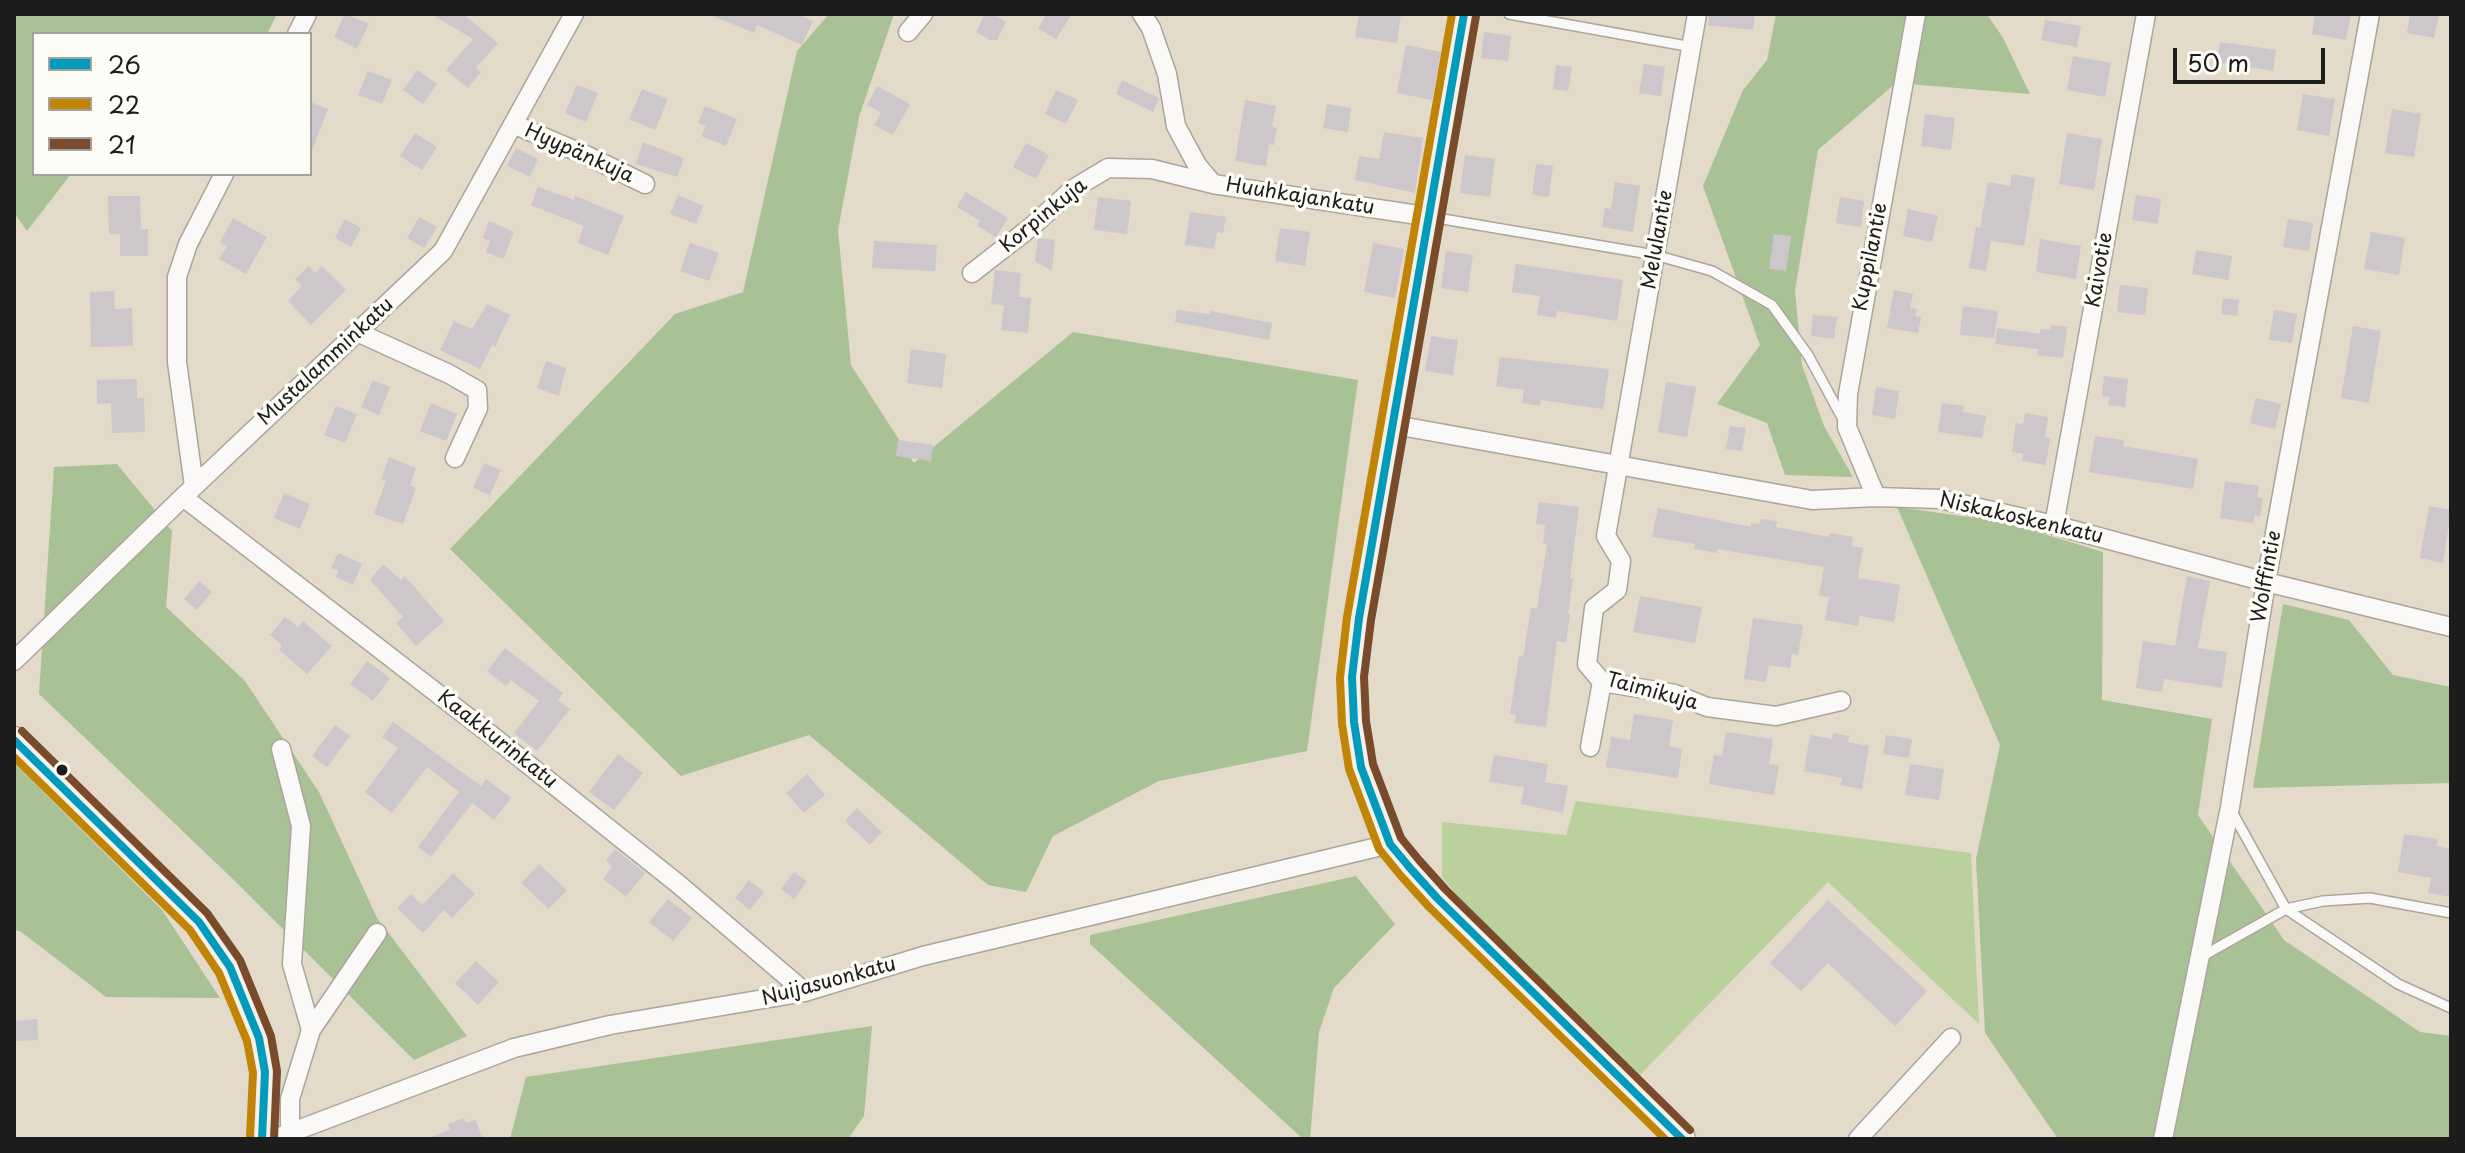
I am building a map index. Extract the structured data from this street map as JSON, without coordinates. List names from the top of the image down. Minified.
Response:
{"streets":{"street":["Hyypänkuja","Huuhkajankatu","Korpinkuja","Melulantie","Kuppilantie","Kaivotie","Mustalamminkatu","Niskakoskenkatu","Wolffintie","Taimikuja","Kaakkurinkatu","Nuijasuonkatu"]},"crossings":[["Hyypänkuja","Mustalamminkatu"],["Huuhkajankatu","Korpinkuja"],["Melulantie","Niskakoskenkatu"],["Melulantie","Taimikuja"],["Kuppilantie","Niskakoskenkatu"],["Kaivotie","Niskakoskenkatu"],["Mustalamminkatu","Kaakkurinkatu"],["Niskakoskenkatu","Wolffintie"],["Niskakoskenkatu","Taimikuja"],["Kaakkurinkatu","Nuijasuonkatu"]],"lines":["transit line 26","transit line 22","transit line 21"],"legend":["26","22","21"],"scale_bar":"50 m"}
